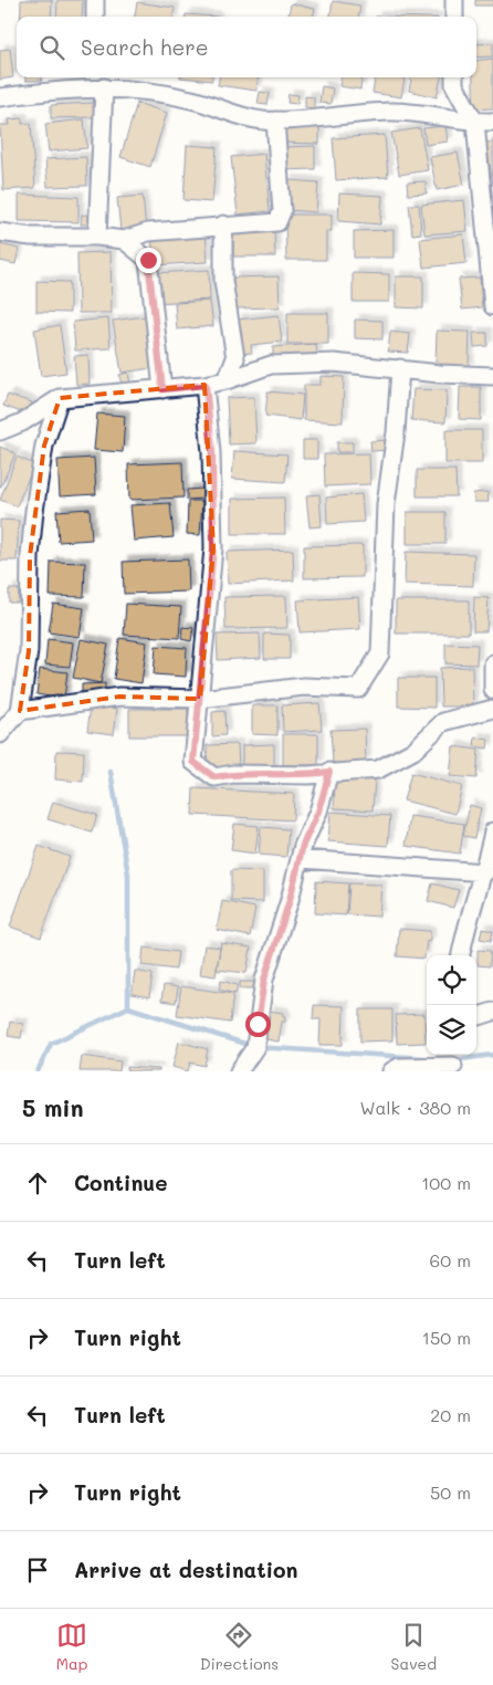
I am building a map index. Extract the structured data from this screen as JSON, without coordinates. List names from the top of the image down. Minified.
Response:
{"page":{"search":"Search here","heading":["5 min","Walk · 380 m"],"list":[["Continue","100 m"],["Turn left","60 m"],["Turn right","150 m"],["Turn left","20 m"],["Turn right","50 m"],"Arrive at destination"],"nav":["Map","Directions","Saved"]}}
